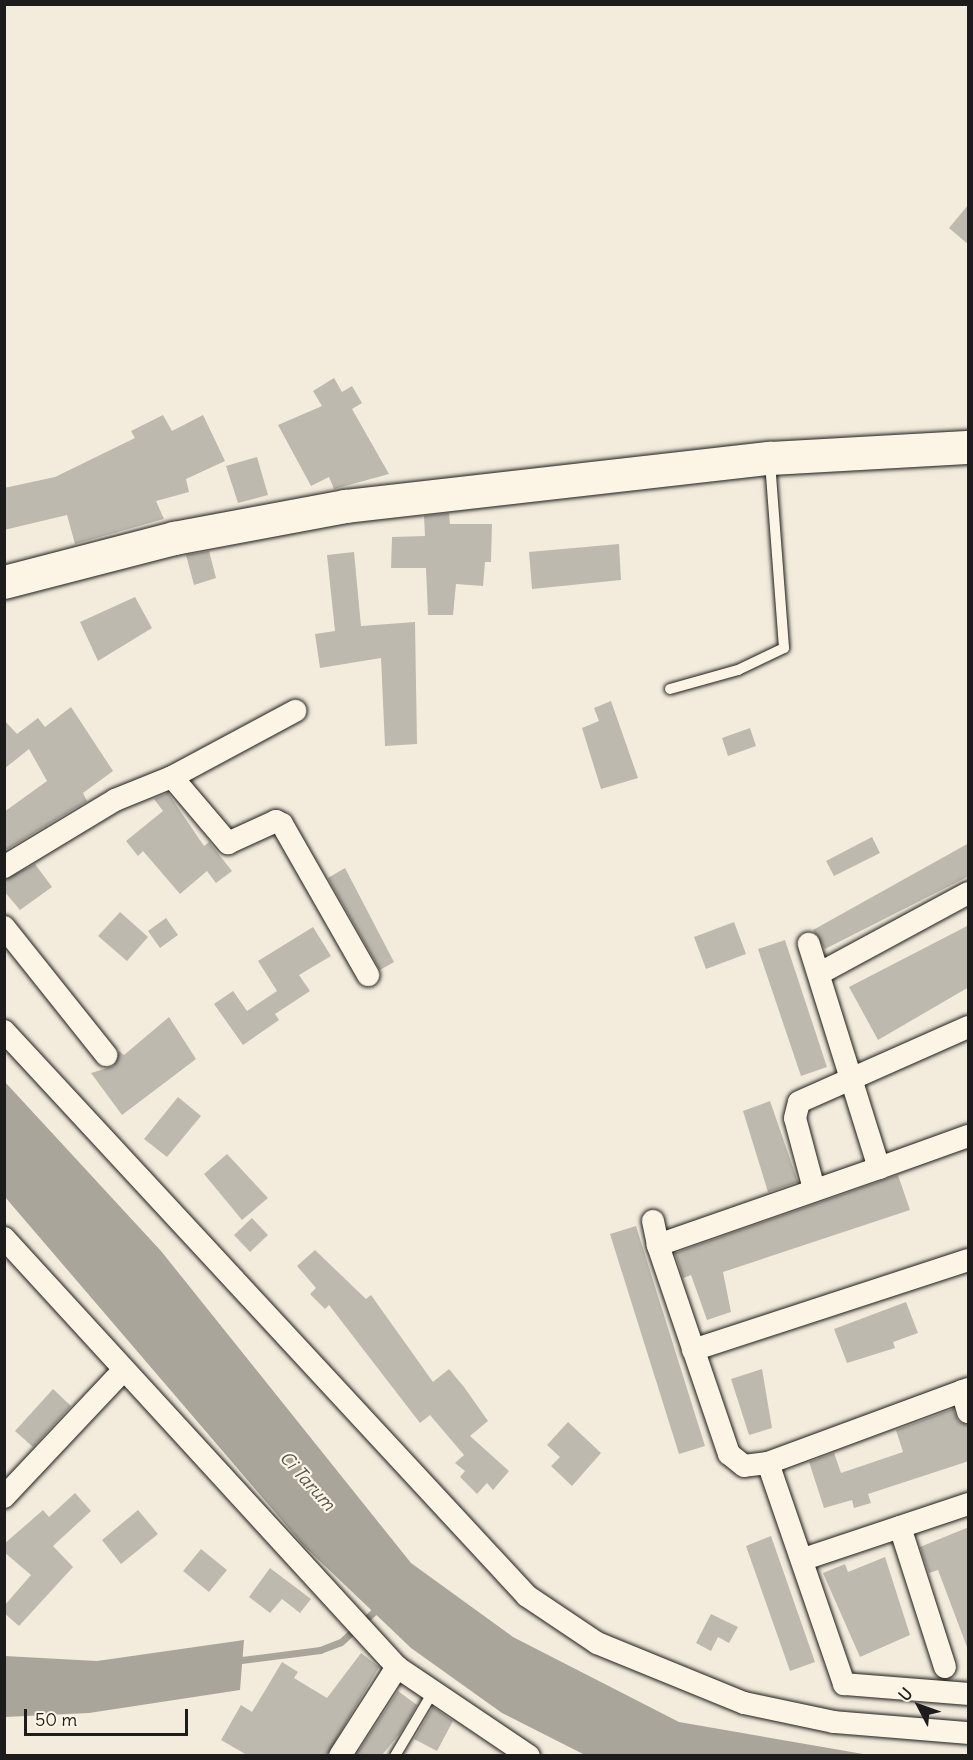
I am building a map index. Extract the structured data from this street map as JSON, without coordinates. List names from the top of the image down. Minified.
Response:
{"water":["Ci Tarum"],"scale_bar":"50 m","north":"top left"}
